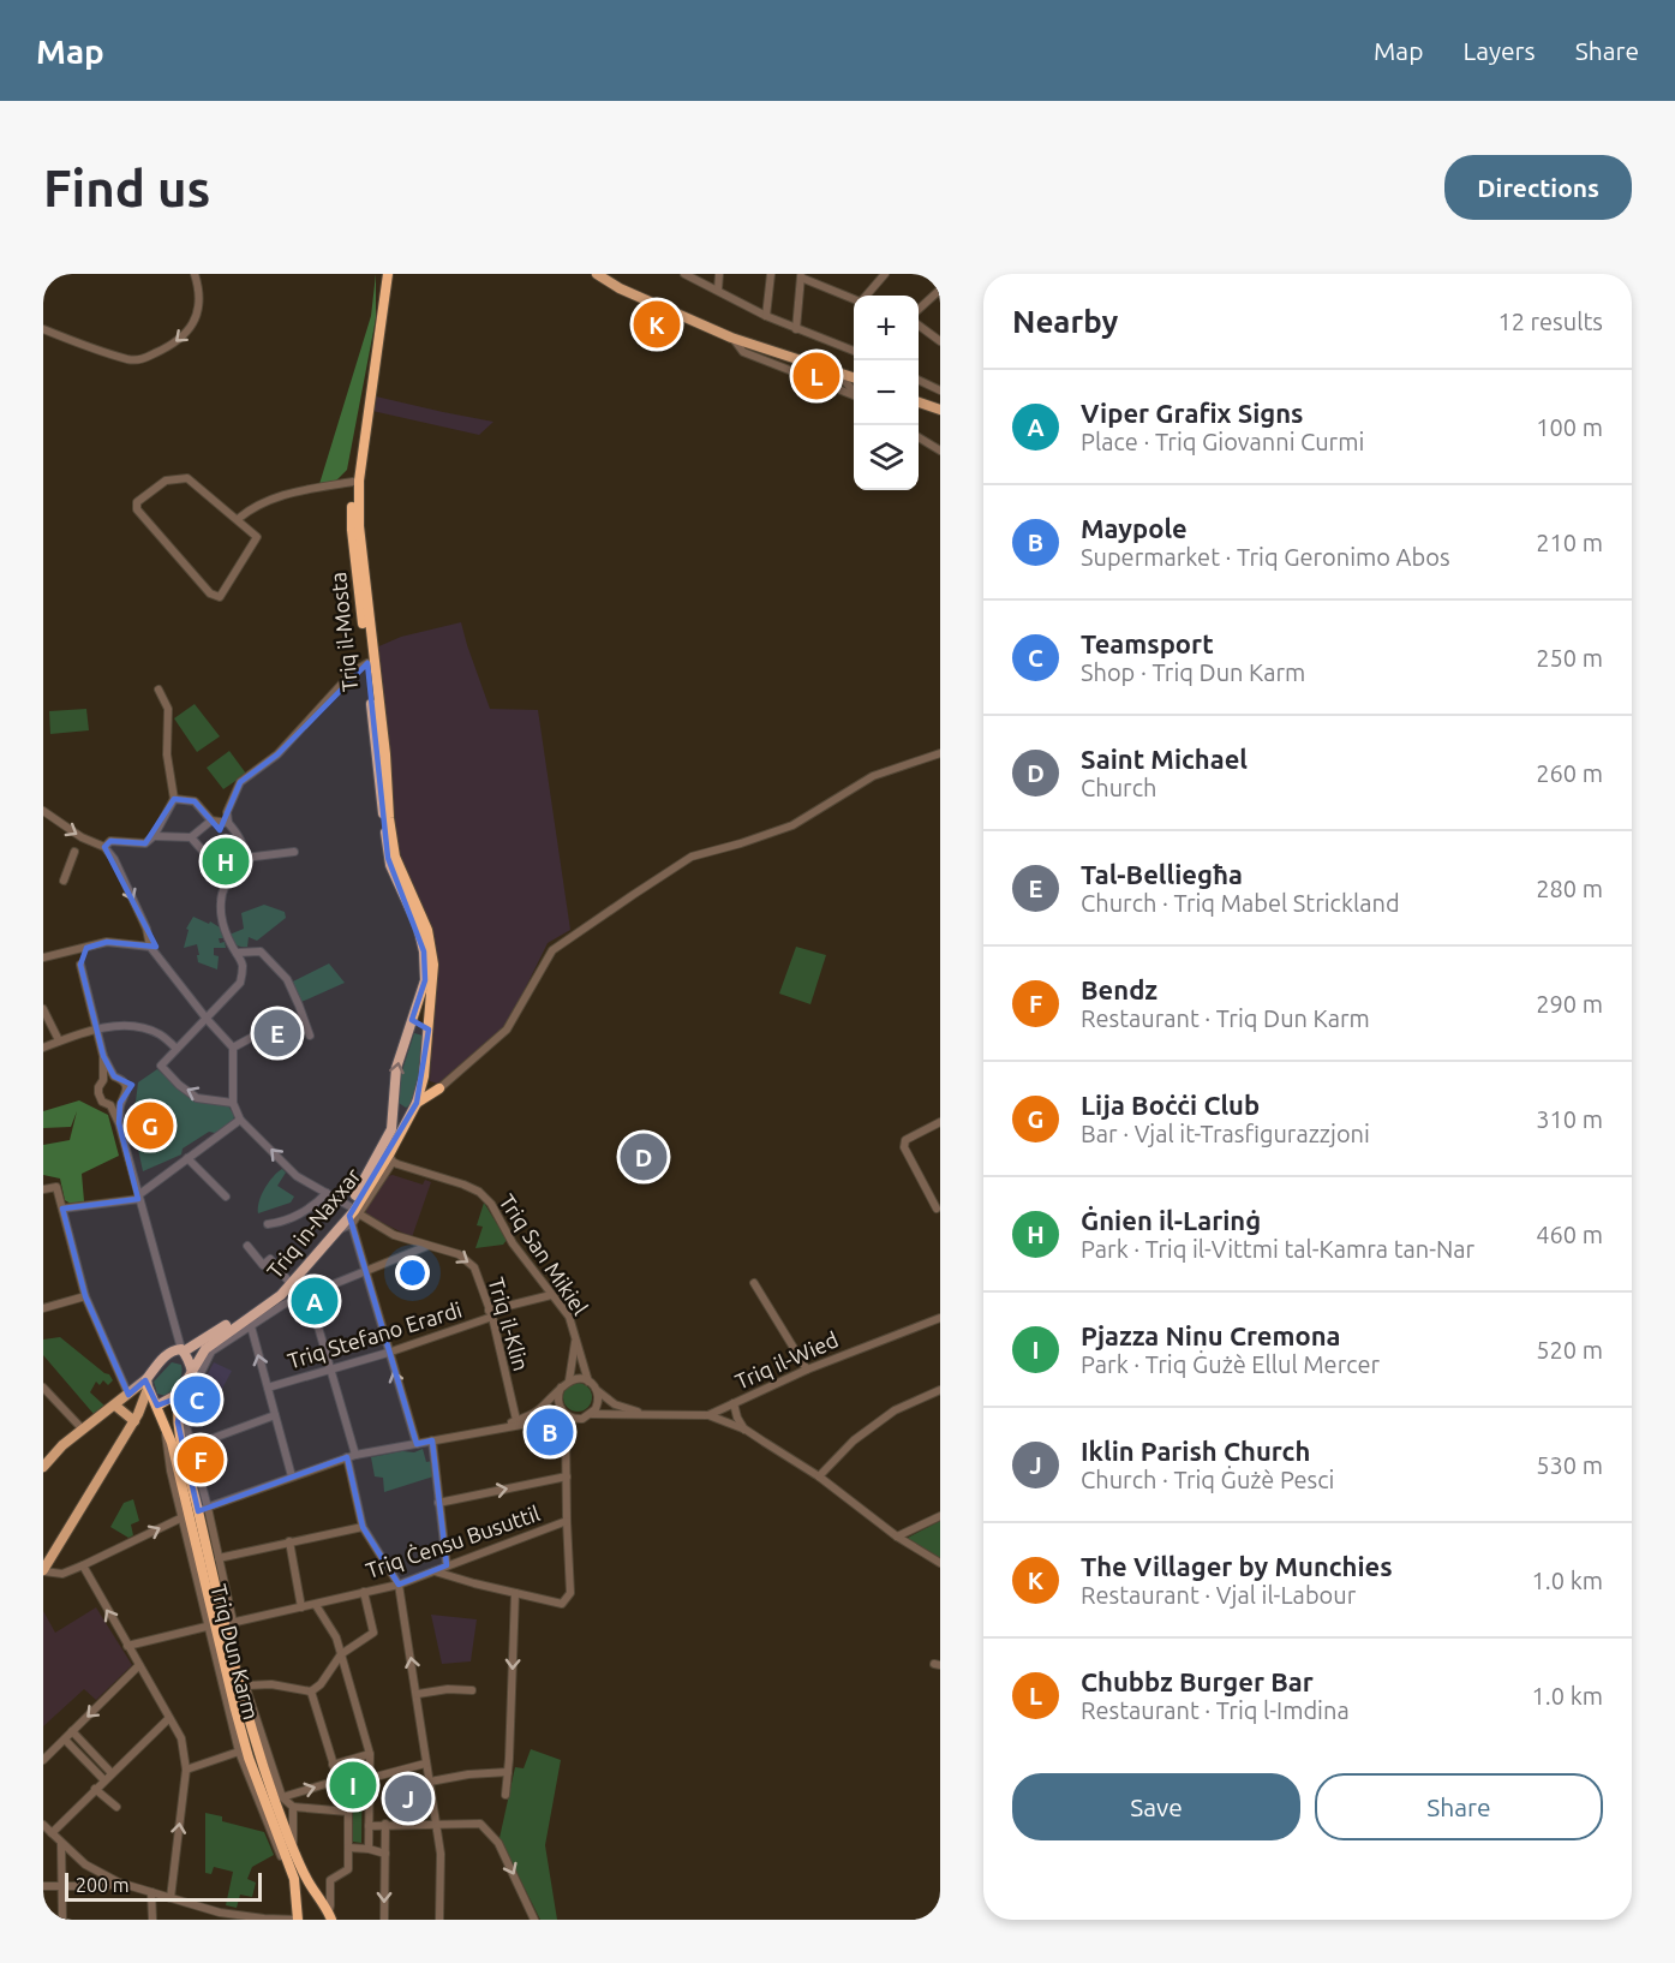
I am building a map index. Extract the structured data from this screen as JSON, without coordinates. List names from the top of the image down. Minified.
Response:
{"streets":{"highway":["Triq il-Mosta","Triq in-Naxxar","Triq Dun Karm"],"street":["Triq San Mikiel","Triq il-Klin","Triq Stefano Erardi","Triq il-Wied","Triq Ċensu Busuttil"]},"crossings":[["Triq il-Mosta","Triq in-Naxxar"],["Triq in-Naxxar","Triq San Mikiel"],["Triq in-Naxxar","Triq il-Klin"],["Triq in-Naxxar","Triq Dun Karm"],["Triq San Mikiel","Triq Stefano Erardi"],["Triq San Mikiel","Triq il-Wied"],["Triq il-Klin","Triq Stefano Erardi"],["Triq il-Klin","Triq Dun Karm"],["Triq Ċensu Busuttil","Triq Dun Karm"]],"scale_bar":"200 m","page":{"header":"Map","nav":["Map","Layers","Share"],"buttons":["Directions",["Save","Share"]],"title":"Find us","heading":["Nearby","12 results"],"map_buttons":["+","−"],"pins":["K","L","H","E","G","D","A","C","B","F","I","J"],"list":[{"mark":"A","name":"Viper Grafix Signs","note":"Place · Triq Giovanni Curmi","value":"100 m"},{"mark":"B","name":"Maypole","note":"Supermarket · Triq Geronimo Abos","value":"210 m"},{"mark":"C","name":"Teamsport","note":"Shop · Triq Dun Karm","value":"250 m"},{"mark":"D","name":"Saint Michael","note":"Church","value":"260 m"},{"mark":"E","name":"Tal-Belliegħa","note":"Church · Triq Mabel Strickland","value":"280 m"},{"mark":"F","name":"Bendz","note":"Restaurant · Triq Dun Karm","value":"290 m"},{"mark":"G","name":"Lija Boċċi Club","note":"Bar · Vjal it-Trasfigurazzjoni","value":"310 m"},{"mark":"H","name":"Ġnien il-Larinġ","note":"Park · Triq il-Vittmi tal-Kamra tan-Nar","value":"460 m"},{"mark":"I","name":"Pjazza Ninu Cremona","note":"Park · Triq Ġużè Ellul Mercer","value":"520 m"},{"mark":"J","name":"Iklin Parish Church","note":"Church · Triq Ġużè Pesci","value":"530 m"},{"mark":"K","name":"The Villager by Munchies","note":"Restaurant · Vjal il-Labour","value":"1.0 km"},{"mark":"L","name":"Chubbz Burger Bar","note":"Restaurant · Triq l-Imdina","value":"1.0 km"}],"scale":"200 m"}}
